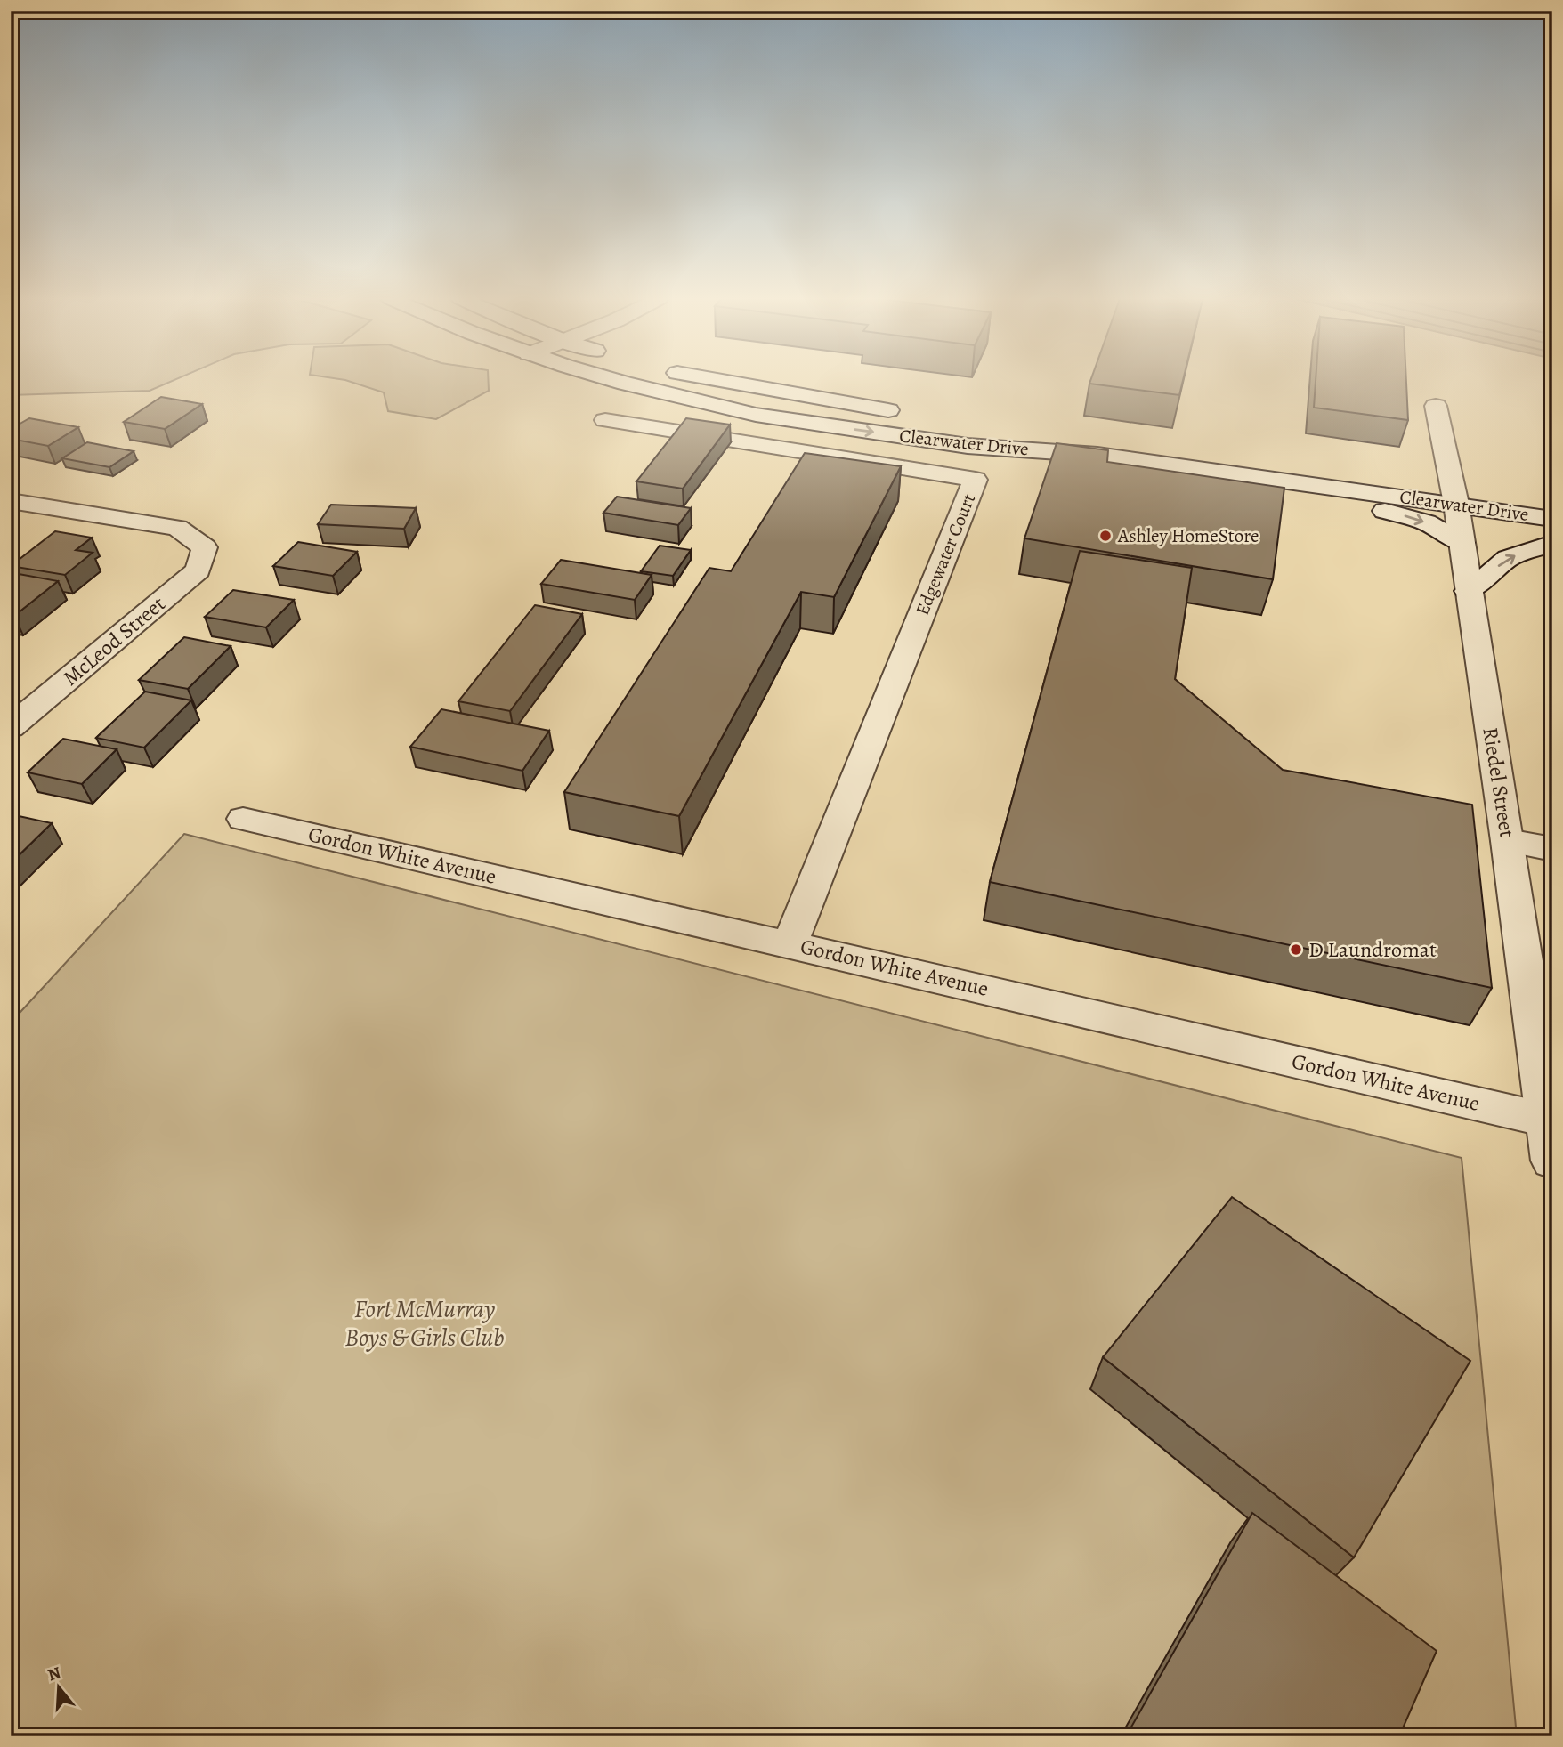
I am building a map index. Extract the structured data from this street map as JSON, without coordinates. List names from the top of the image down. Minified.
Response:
{"streets":{"street":["Clearwater Drive","Edgewater Court","McLeod Street","Riedel Street","Gordon White Avenue"]},"crossings":[["Clearwater Drive","Riedel Street"],["Edgewater Court","Gordon White Avenue"],["Riedel Street","Gordon White Avenue"]],"parks":["Fort McMurray Boys & Girls Club"],"places":["Ashley HomeStore","D Laundromat"],"north":"top"}
